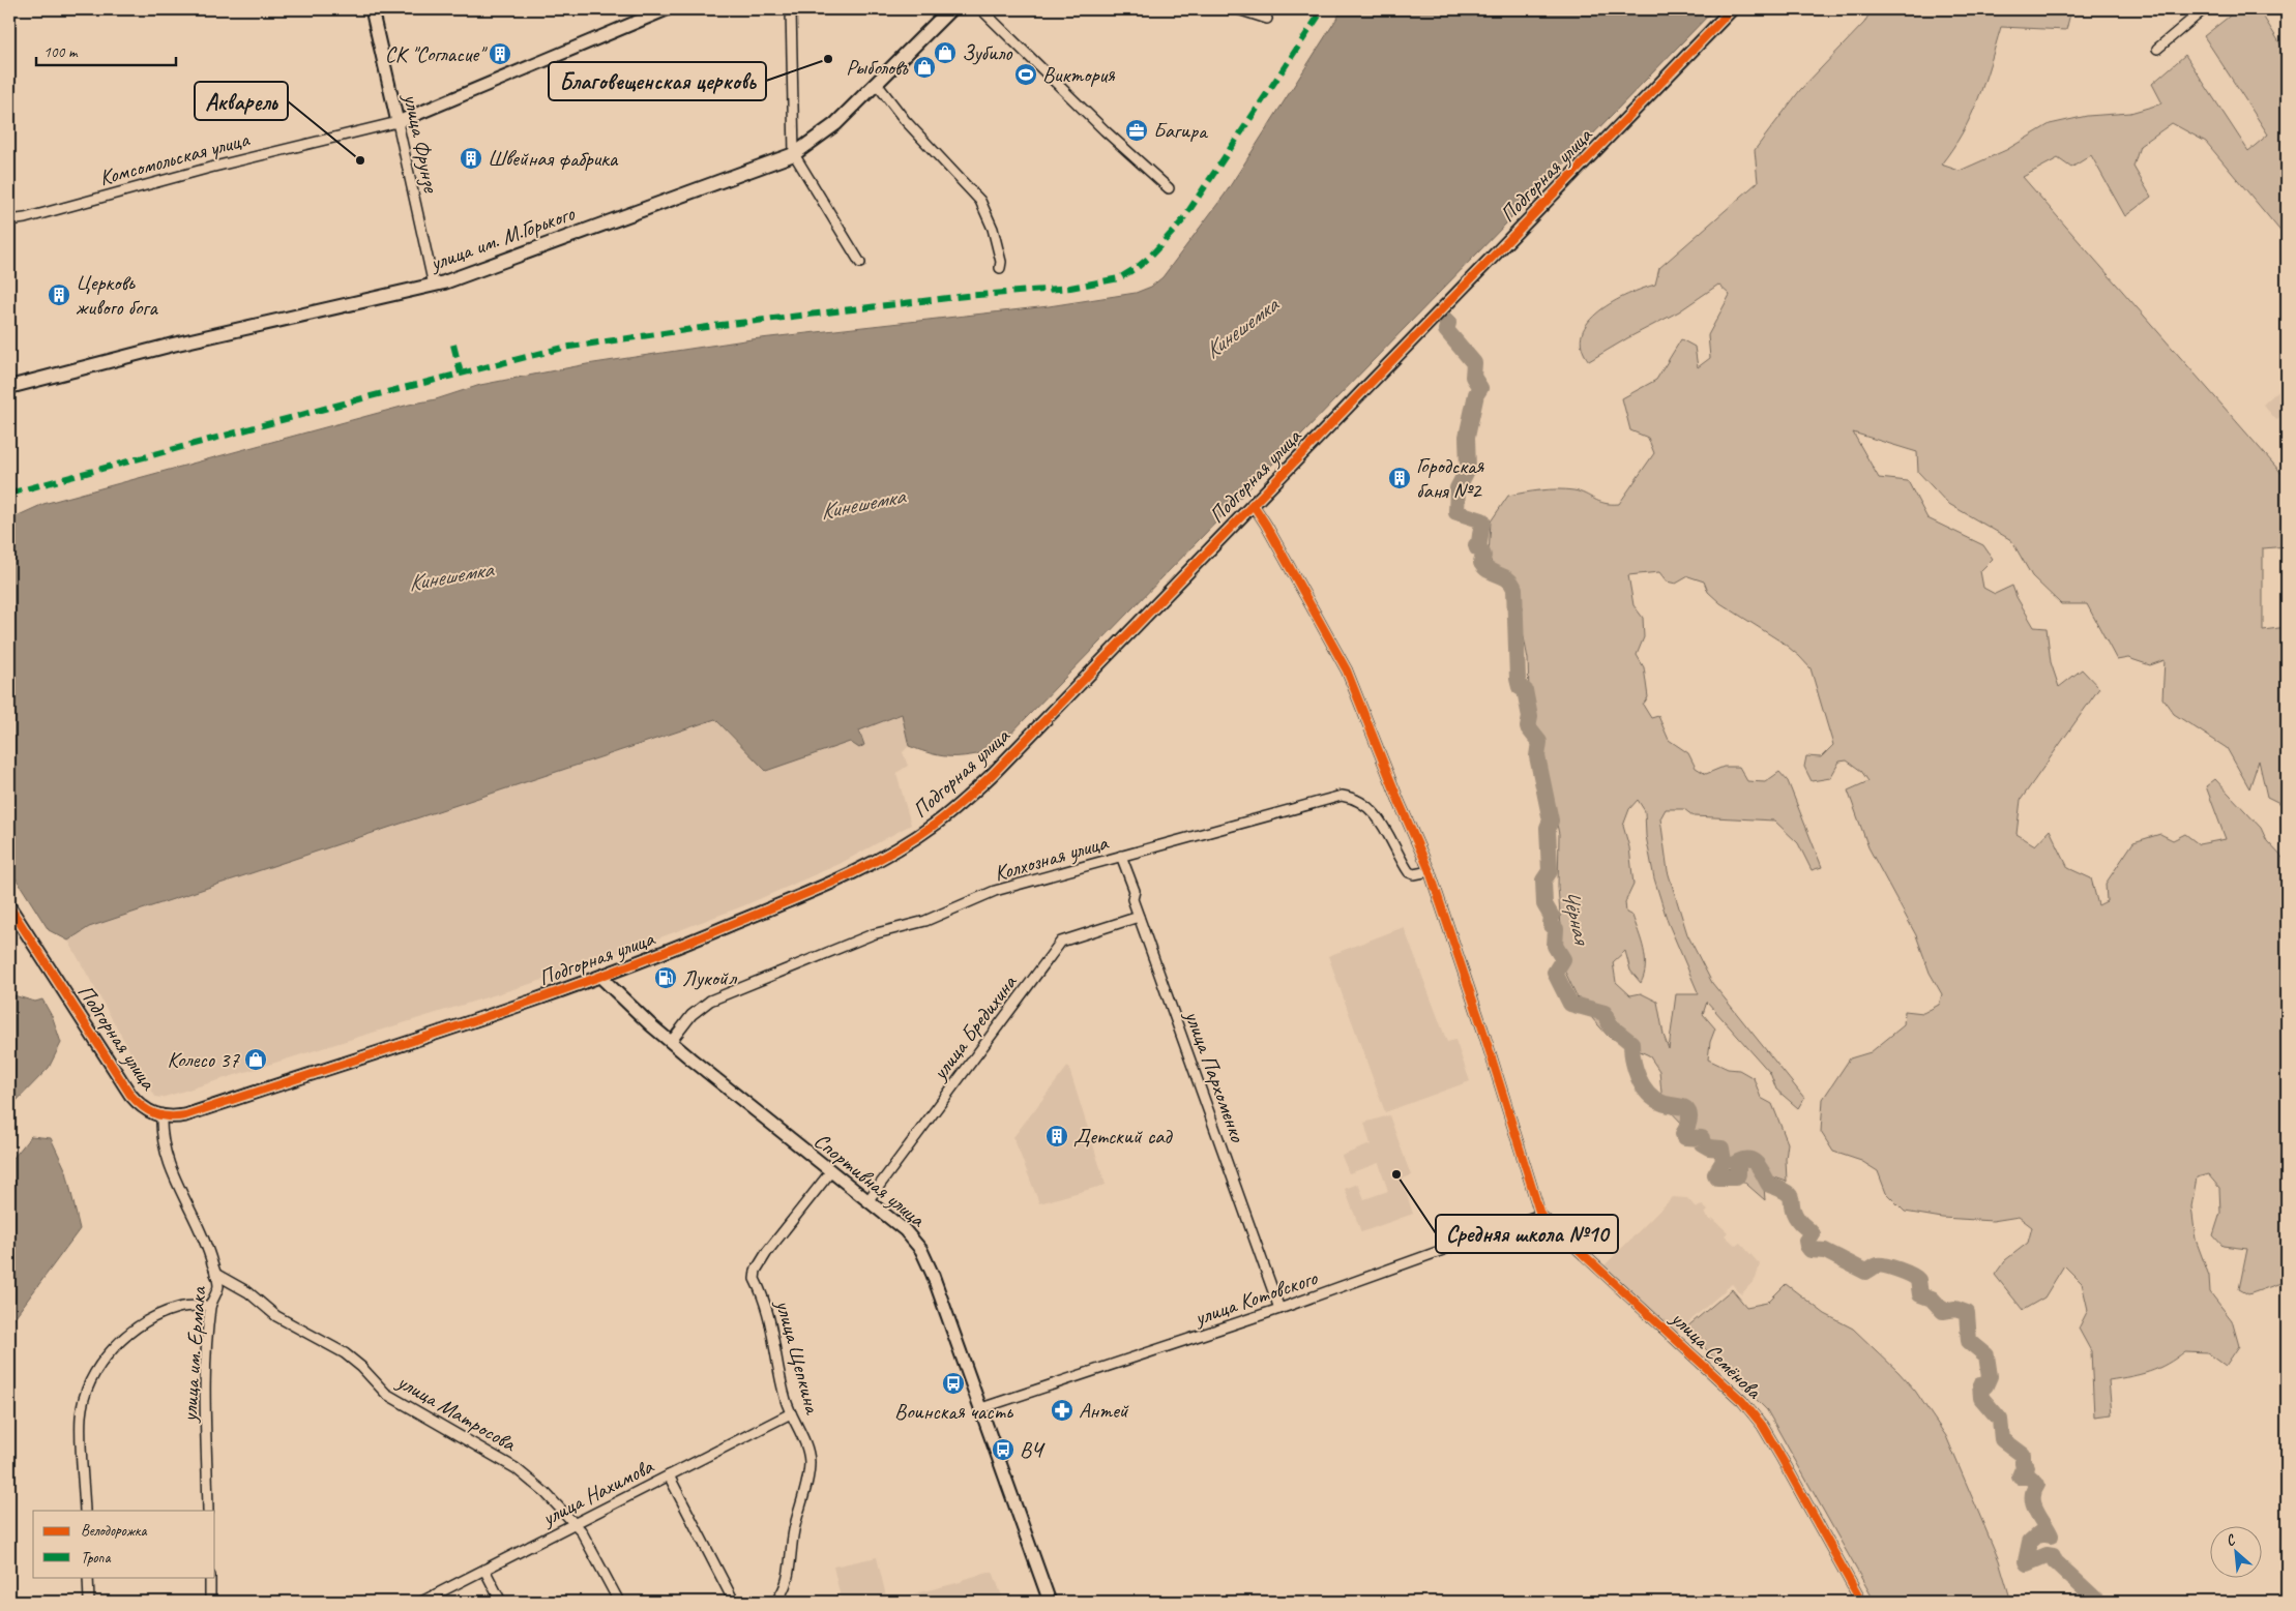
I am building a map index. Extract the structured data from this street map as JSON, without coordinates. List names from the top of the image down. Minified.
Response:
{"streets":{"main road":["улица им. М.Горького"],"street":["улица Фрунзе","Комсомольская улица","Подгорная улица","Колхозная улица","улица Бредихина","улица Пархоменко","Спортивная улица","улица Котовского","улица им. Ермака","улица Семёнова","улица Щепкина","улица Матросова","улица Нахимова"]},"crossings":[["улица Фрунзе","Комсомольская улица"],["улица Фрунзе","улица им. М.Горького"],["Подгорная улица","Спортивная улица"],["Подгорная улица","улица им. Ермака"],["Колхозная улица","улица Пархоменко"],["Колхозная улица","Спортивная улица"],["улица Бредихина","улица Пархоменко"],["улица Бредихина","Спортивная улица"],["улица Пархоменко","улица Котовского"],["Спортивная улица","улица Котовского"],["Спортивная улица","улица Щепкина"],["улица Котовского","улица Семёнова"],["улица им. Ермака","улица Матросова"],["улица Щепкина","улица Нахимова"],["улица Матросова","улица Нахимова"]],"water":["Кинешемка","Чёрная"],"places":{"shop":["Зубило","Рыболовъ","Колесо 37"],"building":["СК \"Согласие\"","Швейная фабрика","Церковь живого бога","Городская баня №2","Детский сад"],"other":["Благовещенская церковь","Акварель","Средняя школа №10"],"sports":["Виктория"],"office":["Багира"],"fuel station":["Лукойл"],"bus stop":["Воинская часть","ВЧ"],"pharmacy":["Антей"]},"legend":["Велодорожка","Тропа"],"scale_bar":"100 m","north":"top left"}
